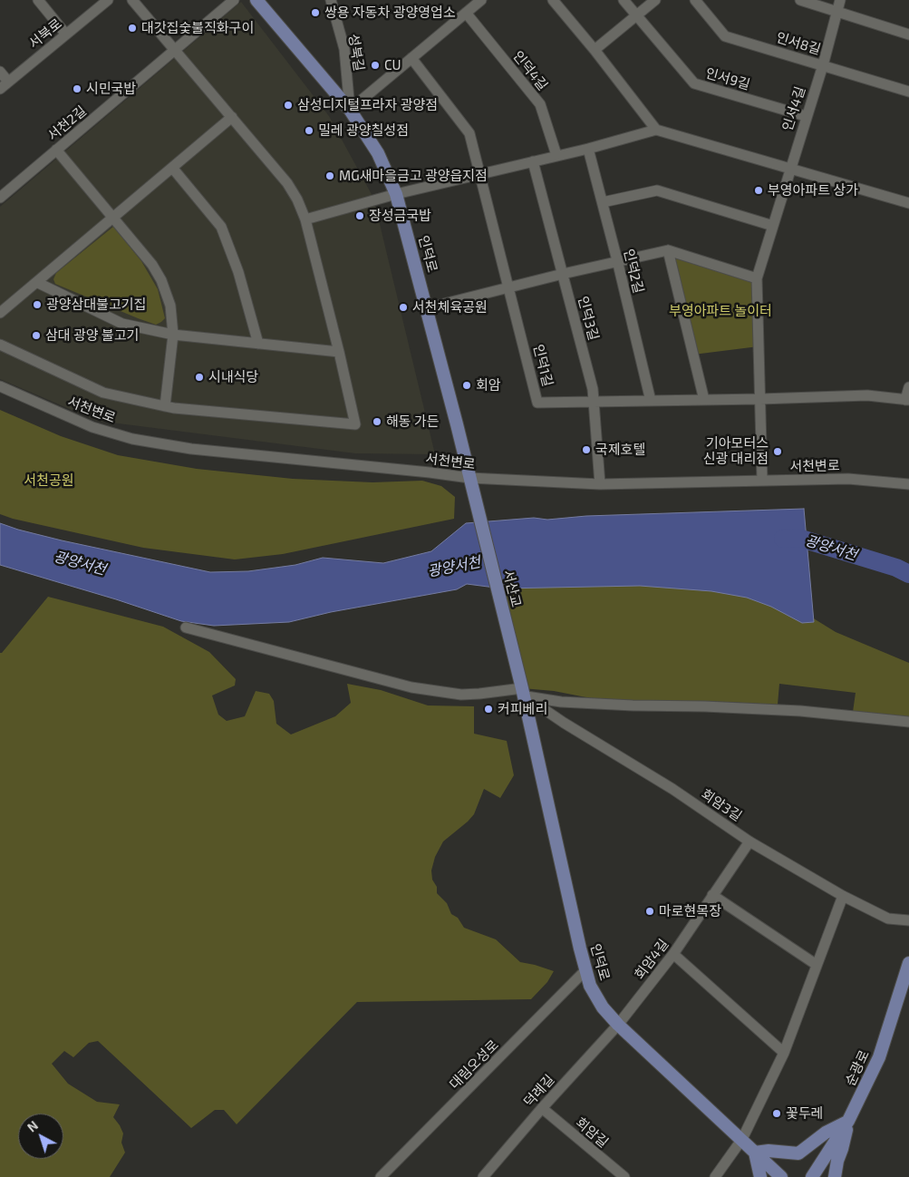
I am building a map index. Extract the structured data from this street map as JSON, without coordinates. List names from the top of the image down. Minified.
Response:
{"streets":{"main road":["인덕로","서산교","순광로"],"street":["서북로","인서8길","성북길","인덕4길","인서9길","인서4길","서천2길","인덕2길","인덕3길","인덕1길","서천변로","회암3길","회암4길","대림오성로","덕례길","회암길"]},"crossings":[["인서8길","인서4길"],["성북길","인덕로"],["인서9길","인서4길"],["인서4길","인덕1길"],["인서4길","서천변로"],["인덕로","서천변로"],["인덕로","서산교"],["인덕로","회암3길"],["인덕로","회암4길"],["인덕로","대림오성로"],["인덕로","덕례길"],["인덕2길","인덕1길"],["인덕3길","인덕1길"],["인덕3길","서천변로"],["서산교","회암3길"],["회암3길","회암4길"],["회암4길","덕례길"],["덕례길","회암길"]],"water":["광양서천"],"parks":["부영아파트 놀이터","서천공원"],"places":["쌍용 자동차 광양영업소","대갓집숯불직화구이","CU","시민국밥","삼성디지털프라자 광양점","밀레 광양칠성점","MG새마을금고 광양읍지점","부영아파트 상가","장성금국밥","광양삼대불고기집","서천체육공원","삼대 광양 불고기","시내식당","회암","해동 가든","국제호텔","기아모터스 신광 대리점","커피베리","마로현목장","꽃두레"],"north":"top left"}
